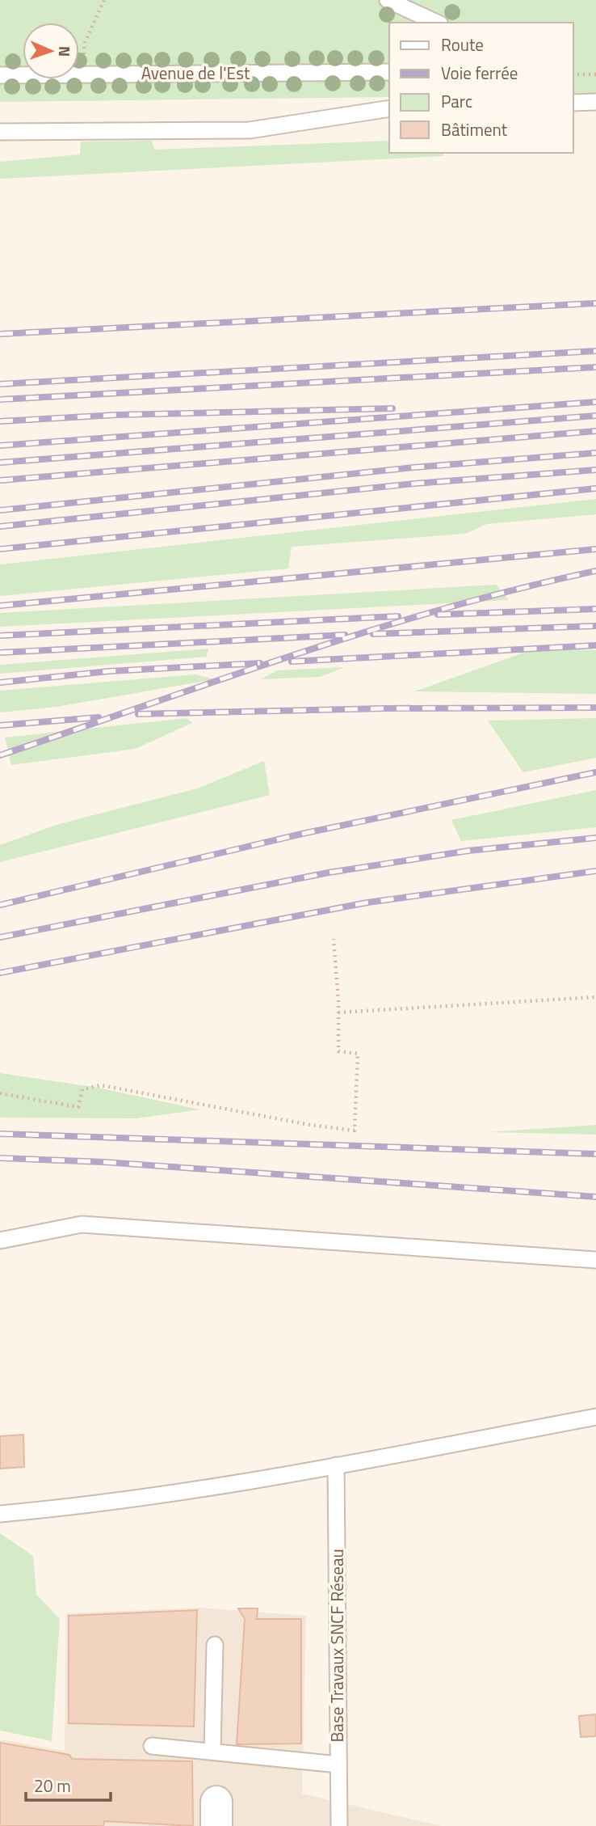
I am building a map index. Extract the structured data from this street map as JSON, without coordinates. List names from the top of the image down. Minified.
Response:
{"streets":{"lane":["Avenue de l'Est","Base Travaux SNCF Réseau"]},"legend":["Route","Voie ferrée","Parc","Bâtiment"],"scale_bar":"20 m","north":"right"}
